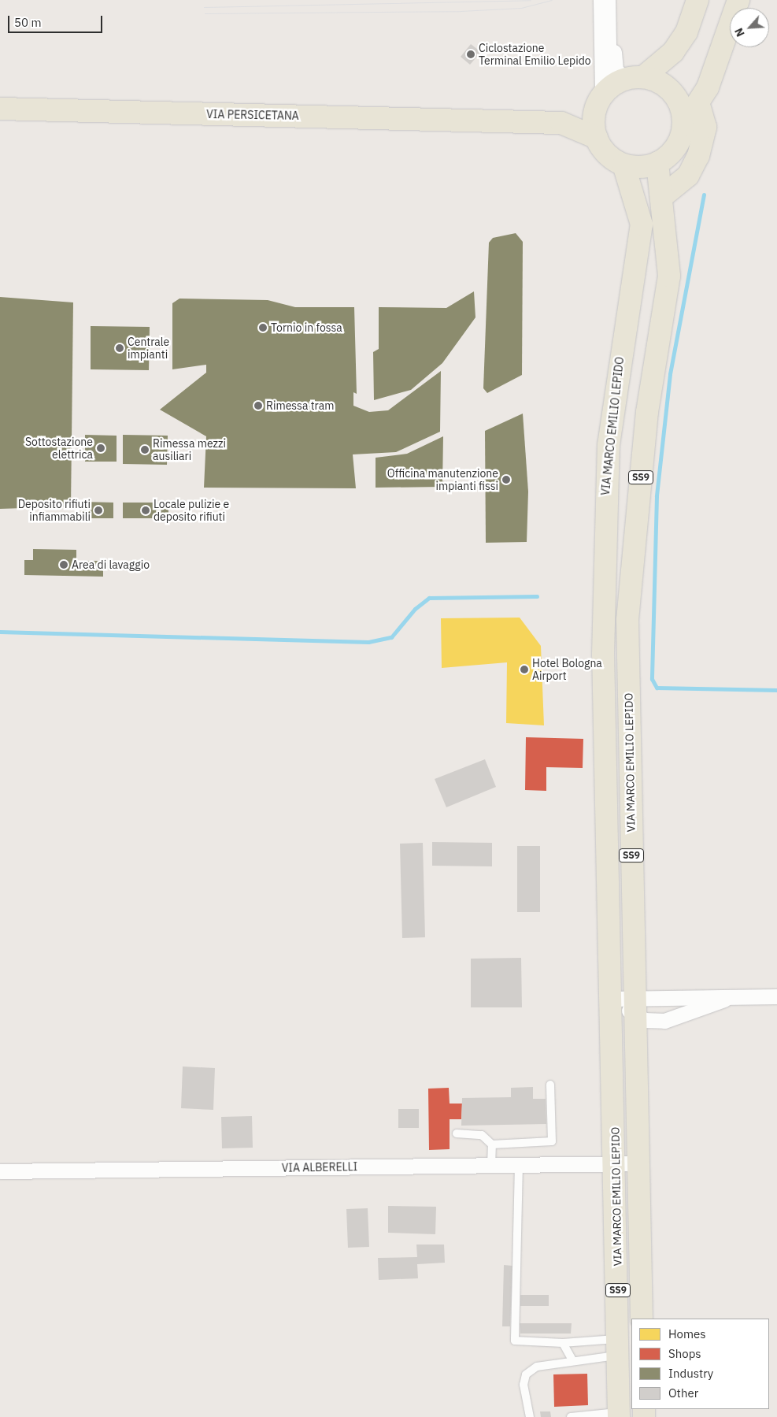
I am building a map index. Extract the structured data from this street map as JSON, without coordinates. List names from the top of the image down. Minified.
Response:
{"streets":{"main road":["VIA PERSICETANA","VIA MARCO EMILIO LEPIDO","SS9"],"street":["VIA ALBERELLI"]},"crossings":[["VIA PERSICETANA","VIA MARCO EMILIO LEPIDO"],["VIA MARCO EMILIO LEPIDO","VIA ALBERELLI"]],"places":["Ciclostazione Terminal Emilio Lepido","Tornio in fossa","Centrale impianti","Rimessa tram","Sottostazione elettrica","Rimessa mezzi ausiliari","Officina manutenzione impianti fissi","Deposito rifiuti infiammabili","Locale pulizie e deposito rifiuti","Area di lavaggio","Hotel Bologna Airport"],"legend":["Homes","Shops","Industry","Other"],"scale_bar":"50 m","north":"bottom left"}
